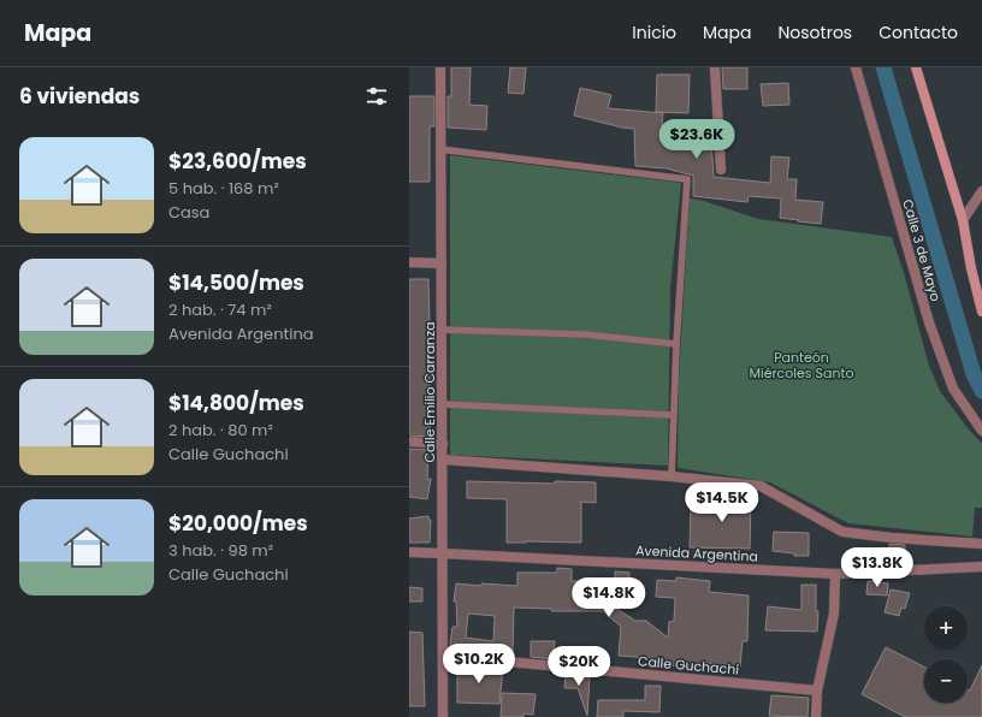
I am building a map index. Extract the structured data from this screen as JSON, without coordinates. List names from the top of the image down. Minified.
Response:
{"streets":{"street":["Calle 3 de Mayo","Calle Emilio Carranza","Avenida Argentina","Calle Guchachi"]},"crossings":[["Calle Emilio Carranza","Avenida Argentina"],["Calle Emilio Carranza","Calle Guchachi"]],"parks":["Panteón Miércoles Santo"],"page":{"header":"Mapa","nav":["Inicio","Mapa","Nosotros","Contacto"],"heading":"6 viviendas","price":["$23.6K","$14.5K","$13.8K","$14.8K","$10.2K","$20K"],"list":[{"name":"$23,600/mes","note":"5 hab. · 168 m² · Casa"},{"name":"$14,500/mes","note":"2 hab. · 74 m² · Avenida Argentina"},{"name":"$14,800/mes","note":"2 hab. · 80 m² · Calle Guchachi"},{"name":"$20,000/mes","note":"3 hab. · 98 m² · Calle Guchachi"}],"map_buttons":["+","−"]}}
